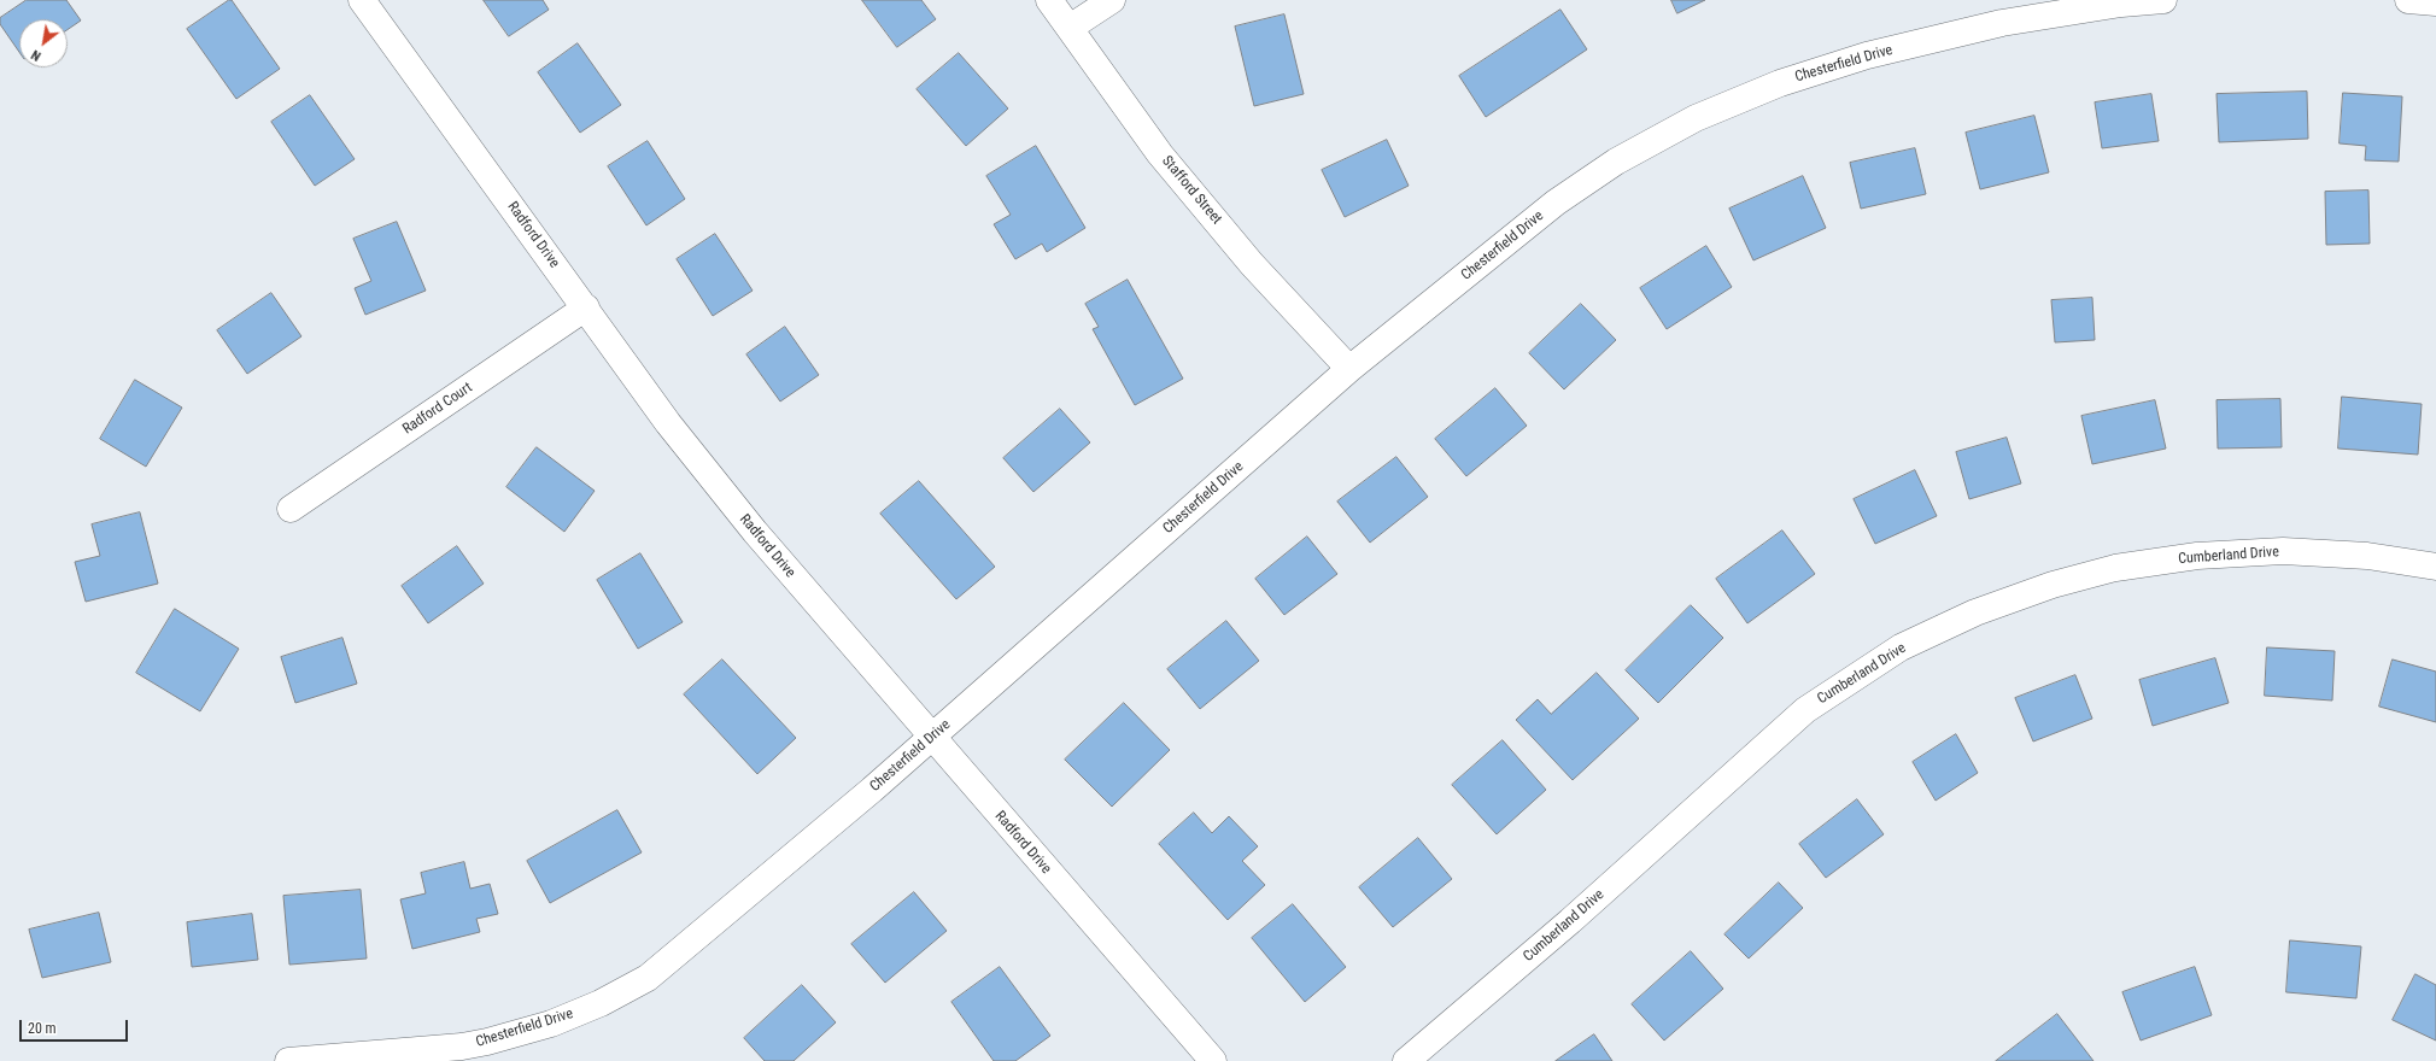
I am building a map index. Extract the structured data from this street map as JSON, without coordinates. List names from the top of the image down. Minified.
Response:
{"streets":{"street":["Chesterfield Drive","Stafford Street","Radford Drive","Radford Court","Cumberland Drive"]},"crossings":[["Chesterfield Drive","Stafford Street"],["Chesterfield Drive","Radford Drive"],["Radford Drive","Radford Court"]],"scale_bar":"20 m","north":"bottom left"}
